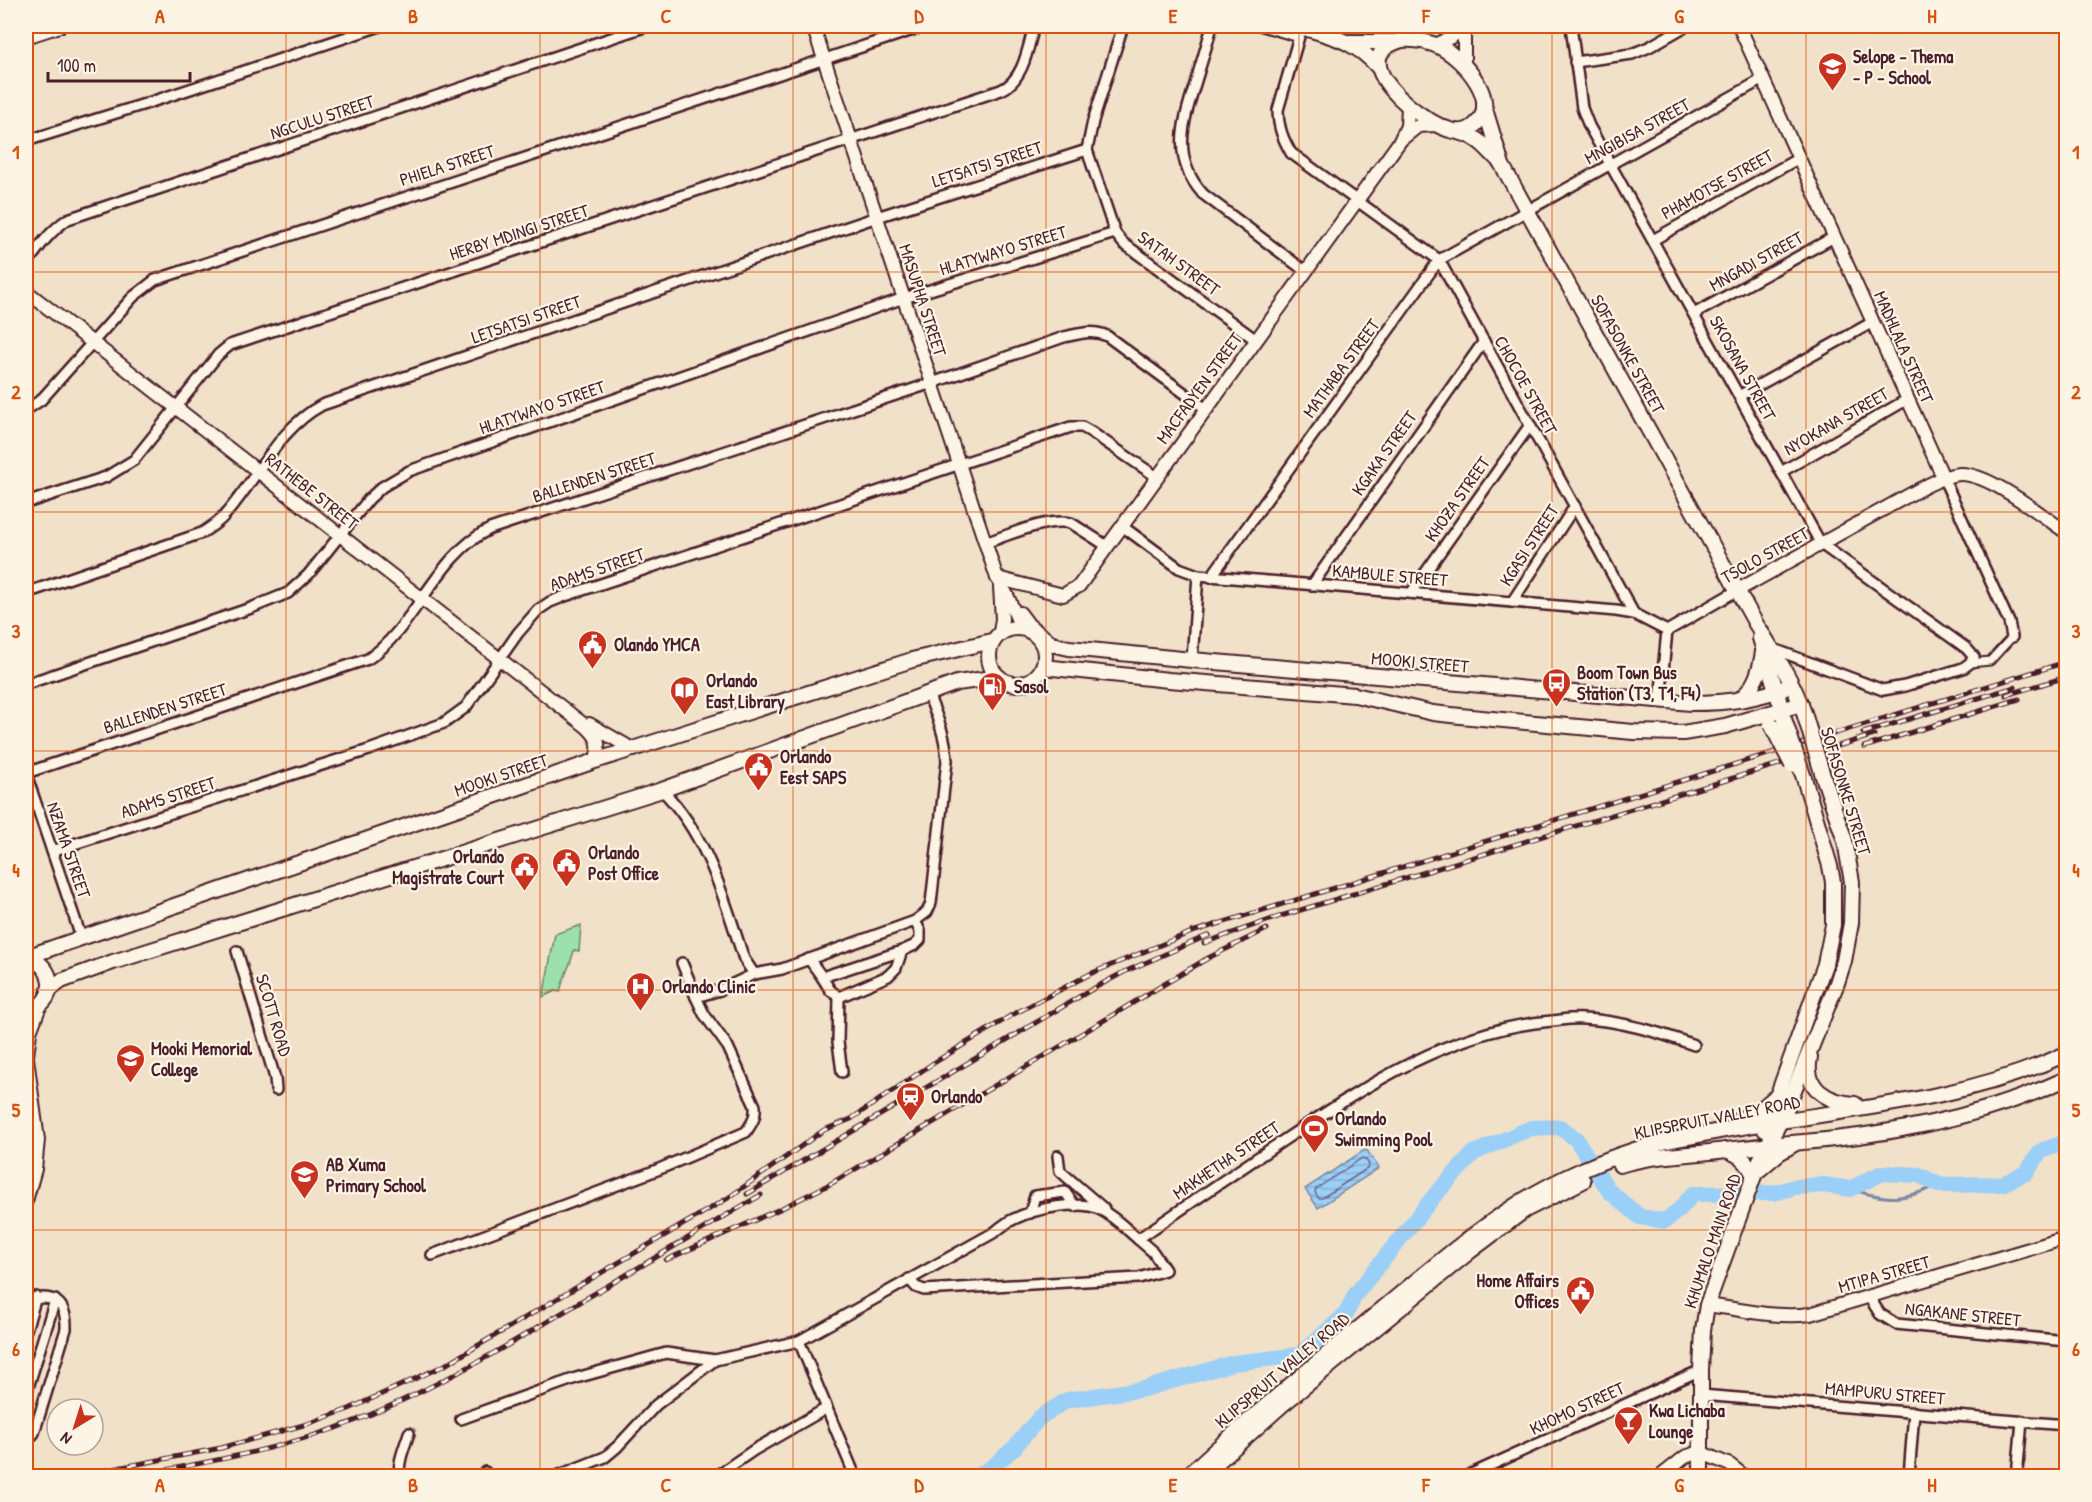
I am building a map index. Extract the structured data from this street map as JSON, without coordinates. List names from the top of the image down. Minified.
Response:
{"streets":{"main road":["SOFASONKE STREET","MOOKI STREET","KLIPSPRUIT VALLEY ROAD","KHUMALO MAIN ROAD"],"street":["NGCULU STREET","MNGIBISA STREET","LETSATSI STREET","PHIELA STREET","PHAMOTSE STREET","HERBY MDINGI STREET","HLATYWAYO STREET","MNGADI STREET","SATAH STREET","MASUPHA STREET","MADHLALA STREET","MATHABA STREET","SKOSANA STREET","CHOCOE STREET","MACFADYEN STREET","NYOKANA STREET","KGAKA STREET","BALLENDEN STREET","RATHEBE STREET","KHOZA STREET","KGASI STREET","TSOLO STREET","ADAMS STREET","KAMBULE STREET","NZAMA STREET","SCOTT ROAD","MAKHETHA STREET","MTIPA STREET","NGAKANE STREET","MAMPURU STREET","KHOMO STREET"]},"crossings":[["MNGIBISA STREET","MADHLALA STREET"],["MNGIBISA STREET","SOFASONKE STREET"],["MNGIBISA STREET","MATHABA STREET"],["MNGIBISA STREET","SKOSANA STREET"],["LETSATSI STREET","SATAH STREET"],["LETSATSI STREET","MASUPHA STREET"],["LETSATSI STREET","RATHEBE STREET"],["PHIELA STREET","MASUPHA STREET"],["PHIELA STREET","RATHEBE STREET"],["PHAMOTSE STREET","MADHLALA STREET"],["PHAMOTSE STREET","SKOSANA STREET"],["HERBY MDINGI STREET","MASUPHA STREET"],["HERBY MDINGI STREET","RATHEBE STREET"],["HLATYWAYO STREET","SATAH STREET"],["HLATYWAYO STREET","MASUPHA STREET"],["HLATYWAYO STREET","RATHEBE STREET"],["MNGADI STREET","MADHLALA STREET"],["MNGADI STREET","SKOSANA STREET"],["SATAH STREET","MACFADYEN STREET"],["MASUPHA STREET","MACFADYEN STREET"],["MASUPHA STREET","BALLENDEN STREET"],["MASUPHA STREET","ADAMS STREET"],["MASUPHA STREET","MOOKI STREET"],["MADHLALA STREET","SKOSANA STREET"],["MADHLALA STREET","NYOKANA STREET"],["MADHLALA STREET","TSOLO STREET"],["SOFASONKE STREET","MATHABA STREET"],["SOFASONKE STREET","CHOCOE STREET"],["SOFASONKE STREET","MACFADYEN STREET"],["SOFASONKE STREET","TSOLO STREET"],["SOFASONKE STREET","MOOKI STREET"],["SOFASONKE STREET","KLIPSPRUIT VALLEY ROAD"],["SOFASONKE STREET","KHUMALO MAIN ROAD"],["MATHABA STREET","CHOCOE STREET"],["MATHABA STREET","KAMBULE STREET"],["SKOSANA STREET","NYOKANA STREET"],["SKOSANA STREET","TSOLO STREET"],["CHOCOE STREET","MACFADYEN STREET"],["CHOCOE STREET","KGAKA STREET"],["CHOCOE STREET","KHOZA STREET"],["CHOCOE STREET","KGASI STREET"],["CHOCOE STREET","KAMBULE STREET"],["MACFADYEN STREET","BALLENDEN STREET"],["MACFADYEN STREET","ADAMS STREET"],["MACFADYEN STREET","KAMBULE STREET"],["KGAKA STREET","KAMBULE STREET"],["BALLENDEN STREET","RATHEBE STREET"],["BALLENDEN STREET","NZAMA STREET"],["RATHEBE STREET","ADAMS STREET"],["RATHEBE STREET","MOOKI STREET"],["KHOZA STREET","KAMBULE STREET"],["KGASI STREET","KAMBULE STREET"],["TSOLO STREET","KAMBULE STREET"],["ADAMS STREET","NZAMA STREET"],["MOOKI STREET","NZAMA STREET"],["KLIPSPRUIT VALLEY ROAD","KHUMALO MAIN ROAD"],["KHUMALO MAIN ROAD","MTIPA STREET"],["KHUMALO MAIN ROAD","MAMPURU STREET"],["KHUMALO MAIN ROAD","KHOMO STREET"],["MTIPA STREET","NGAKANE STREET"]],"places":{"school or university":["Selope - Thema - P - School","Mooki Memorial College","AB Xuma Primary School"],"public building":["Olando YMCA","Orlando Eest SAPS","Orlando Post Office","Orlando Magistrate Court","Home Affairs Offices"],"bus stop":["Boom Town Bus Station (T3, T1, F4)"],"fuel station":["Sasol"],"library":["Orlando East Library"],"hospital":["Orlando Clinic"],"station":["Orlando"],"sports":["Orlando Swimming Pool"],"bar":["Kwa Lichaba Lounge"]},"scale_bar":"100 m","north":"bottom left","grid":{"columns":["A","B","C","D","E","F","G","H"],"rows":["1","2","3","4","5","6"]}}
